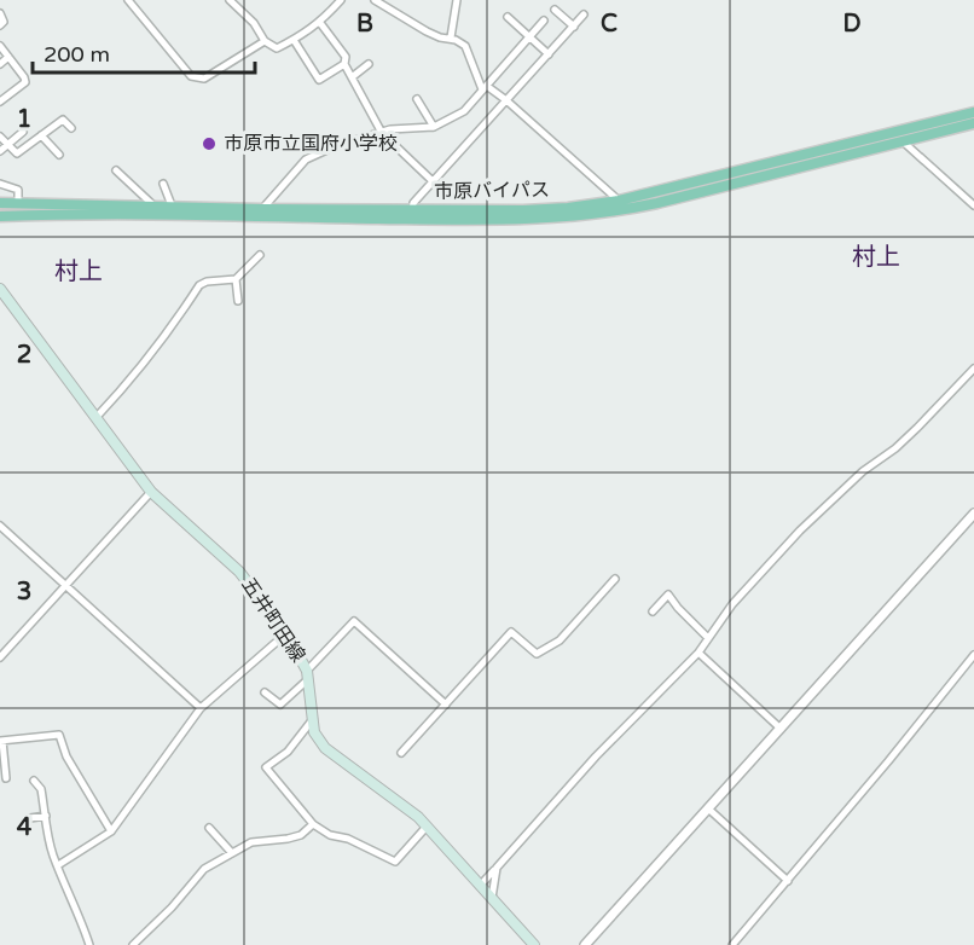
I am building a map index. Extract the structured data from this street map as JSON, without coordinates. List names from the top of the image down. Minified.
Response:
{"streets":{"highway":["市原バイパス"],"main road":["五井町田線"]},"districts":["村上","村上"],"places":["市原市立国府小学校"],"scale_bar":"200 m","grid":{"columns":["B","C","D"],"rows":["1","2","3","4"]}}
